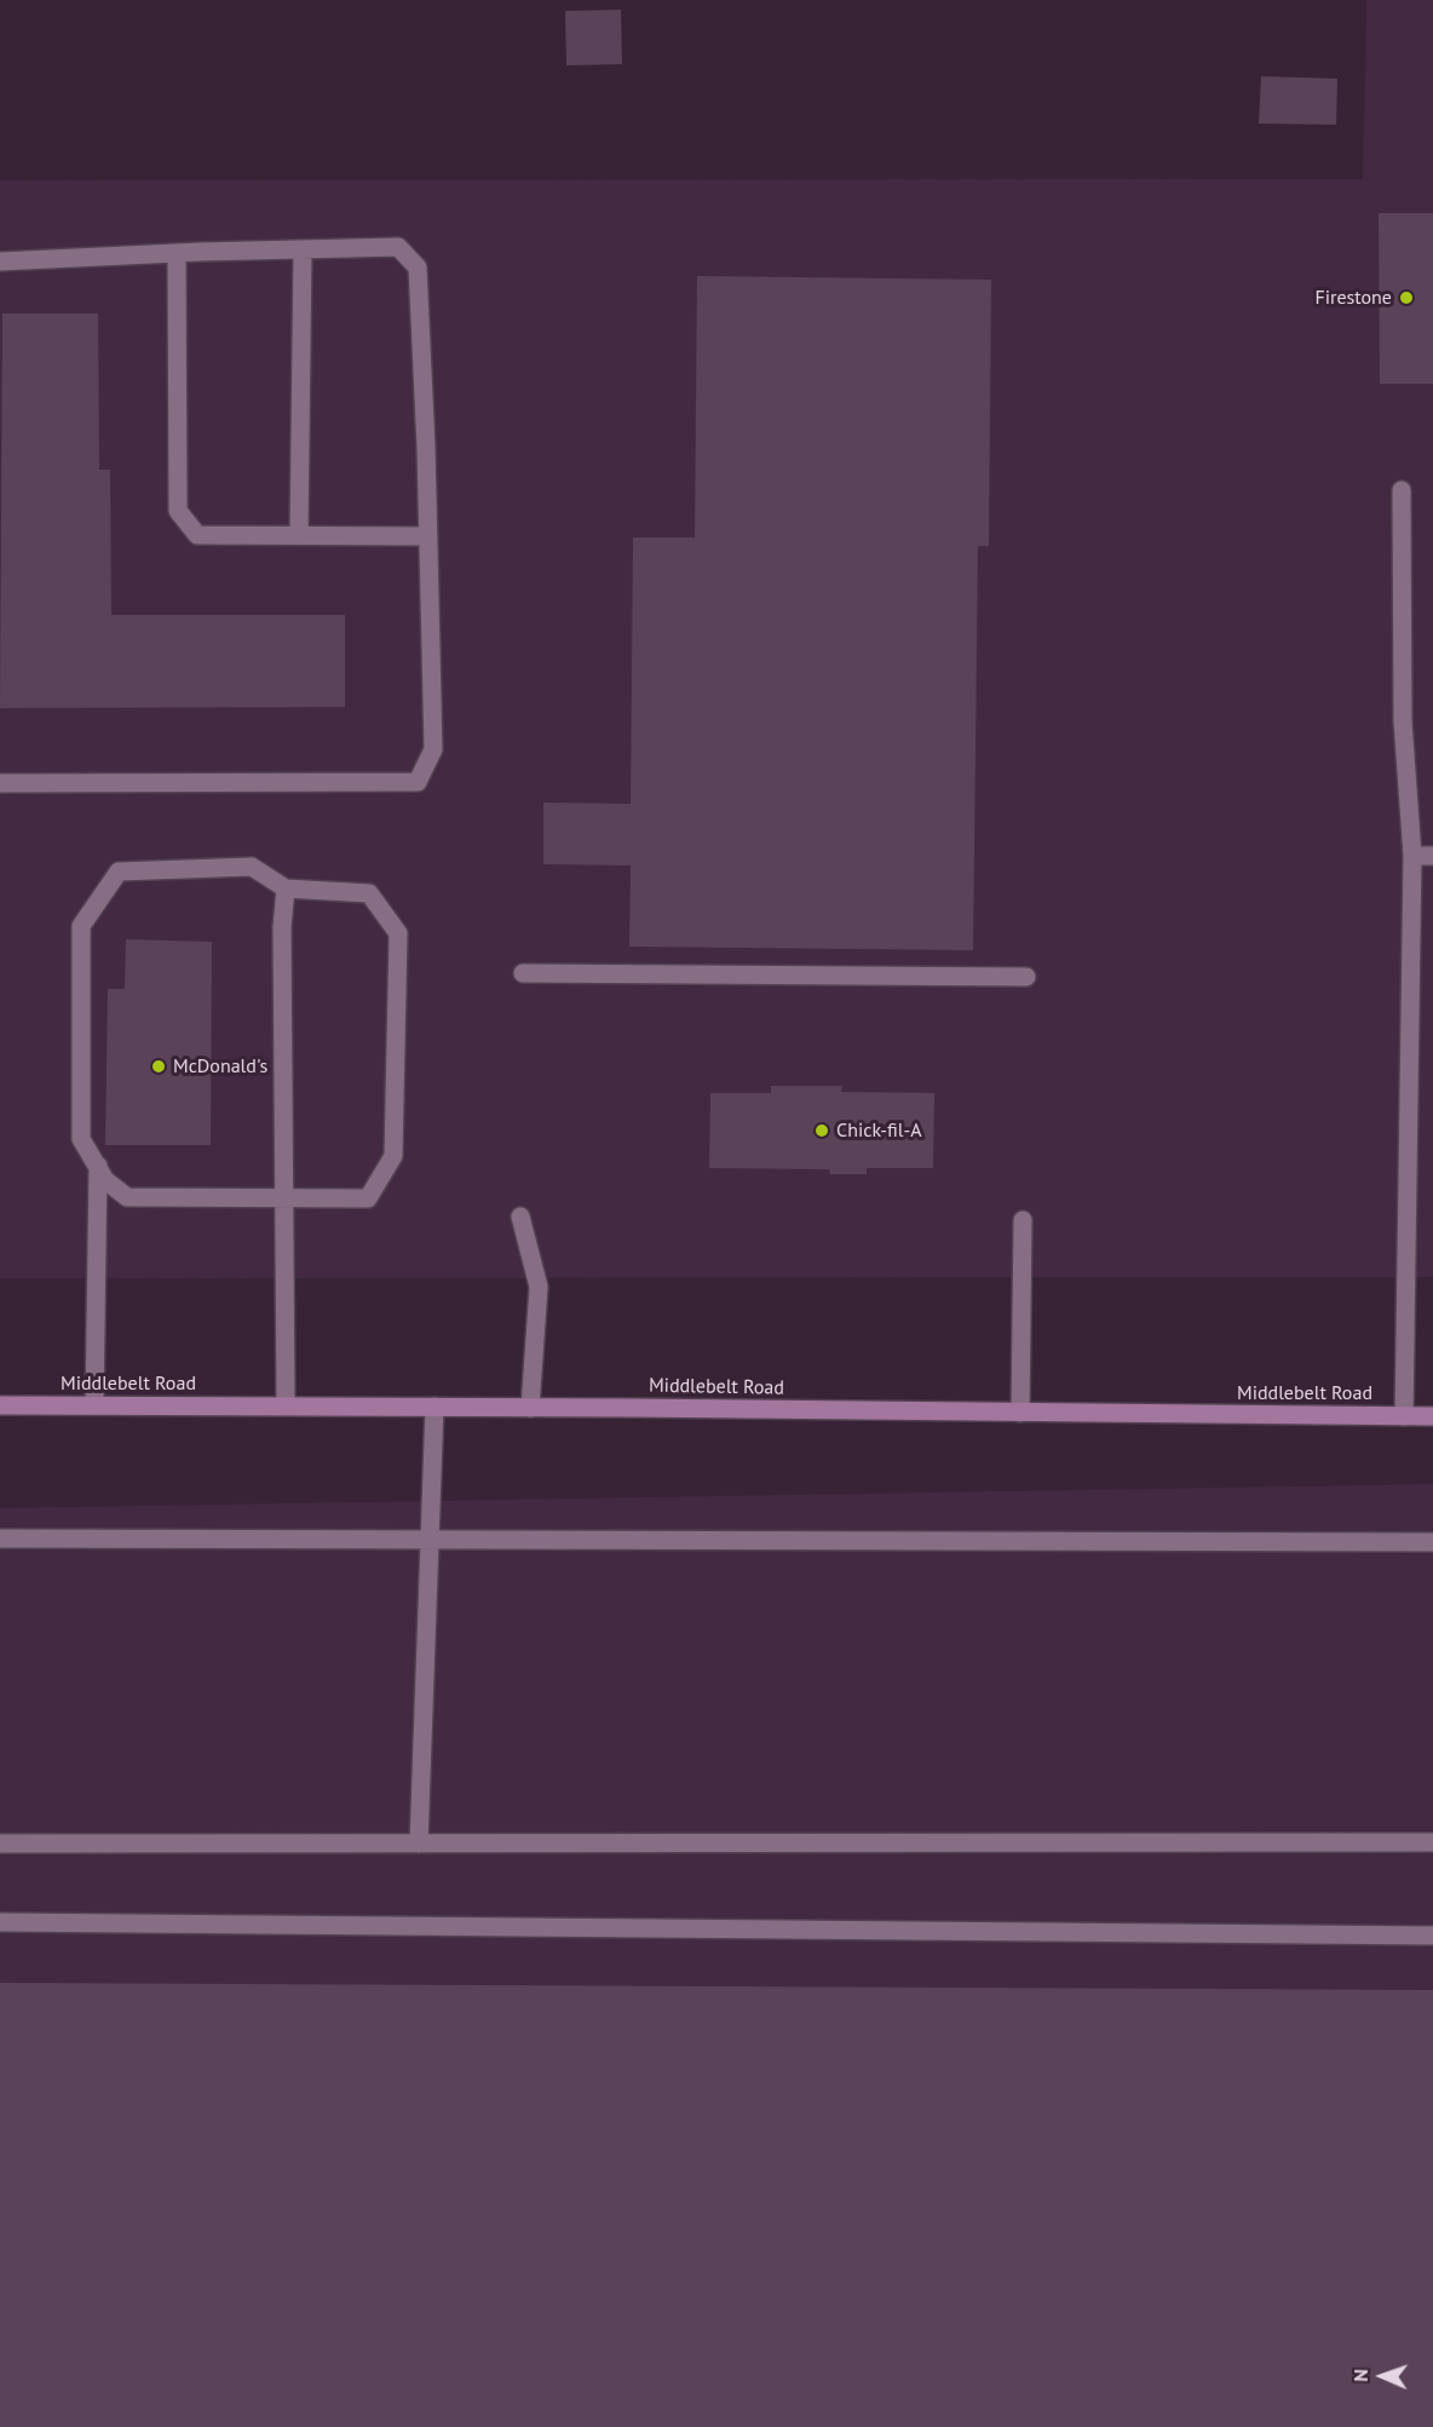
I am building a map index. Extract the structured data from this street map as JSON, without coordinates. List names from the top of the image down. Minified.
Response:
{"streets":{"main road":["Middlebelt Road"]},"places":["Firestone","McDonald's","Chick-fil-A"],"north":"left"}
